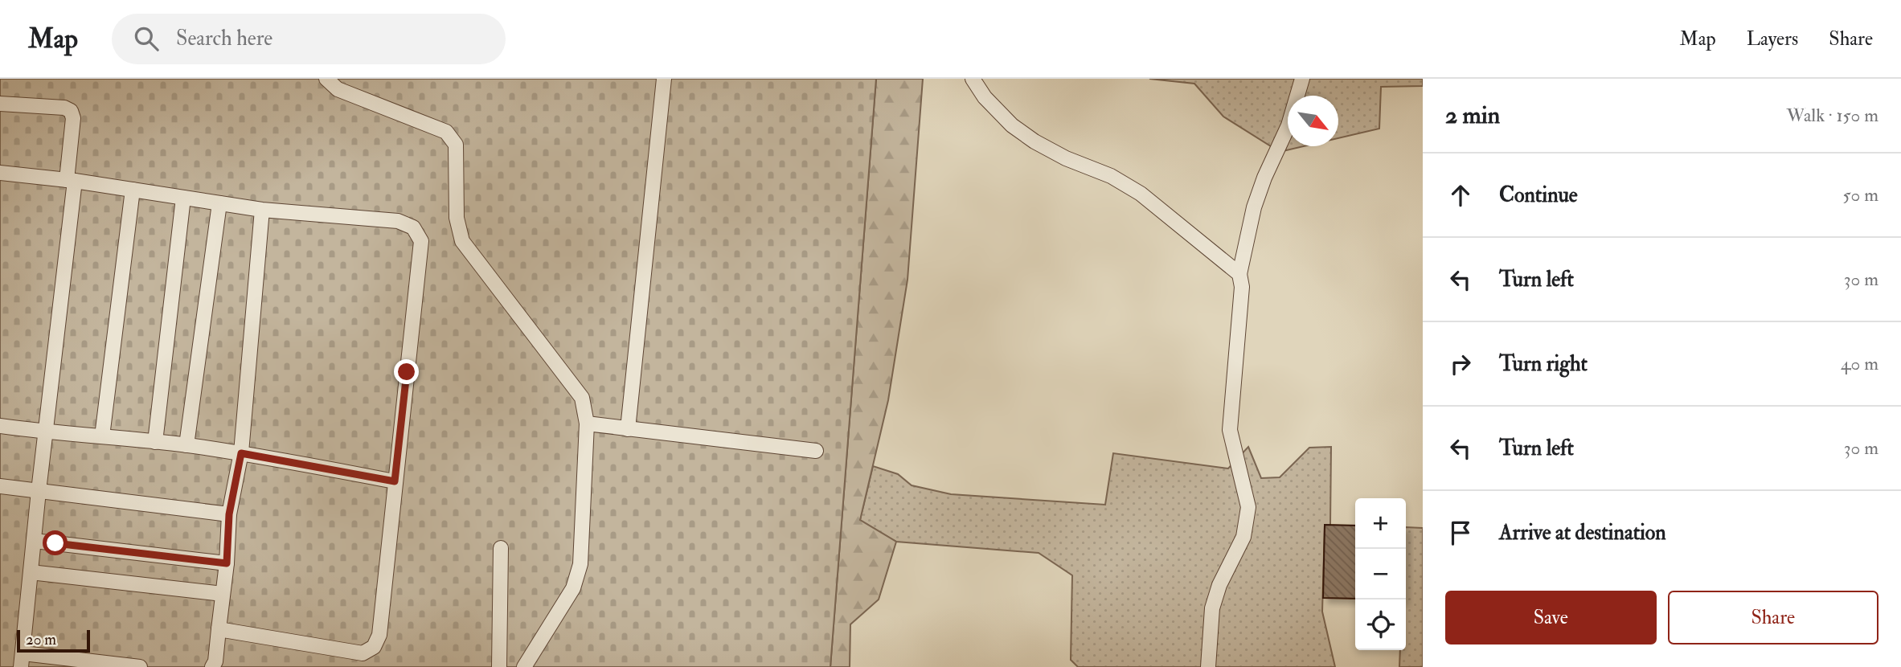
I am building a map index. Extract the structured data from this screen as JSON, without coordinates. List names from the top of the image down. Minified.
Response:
{"scale_bar":"20 m","north":"bottom right","page":{"header":"Map","search":"Search here","nav":["Map","Layers","Share"],"heading":["2 min","Walk · 150 m"],"list":[["Continue","50 m"],["Turn left","30 m"],["Turn right","40 m"],["Turn left","30 m"],"Arrive at destination"],"map_buttons":["+","−"],"buttons":["Save","Share"],"scale":"20 m"}}
